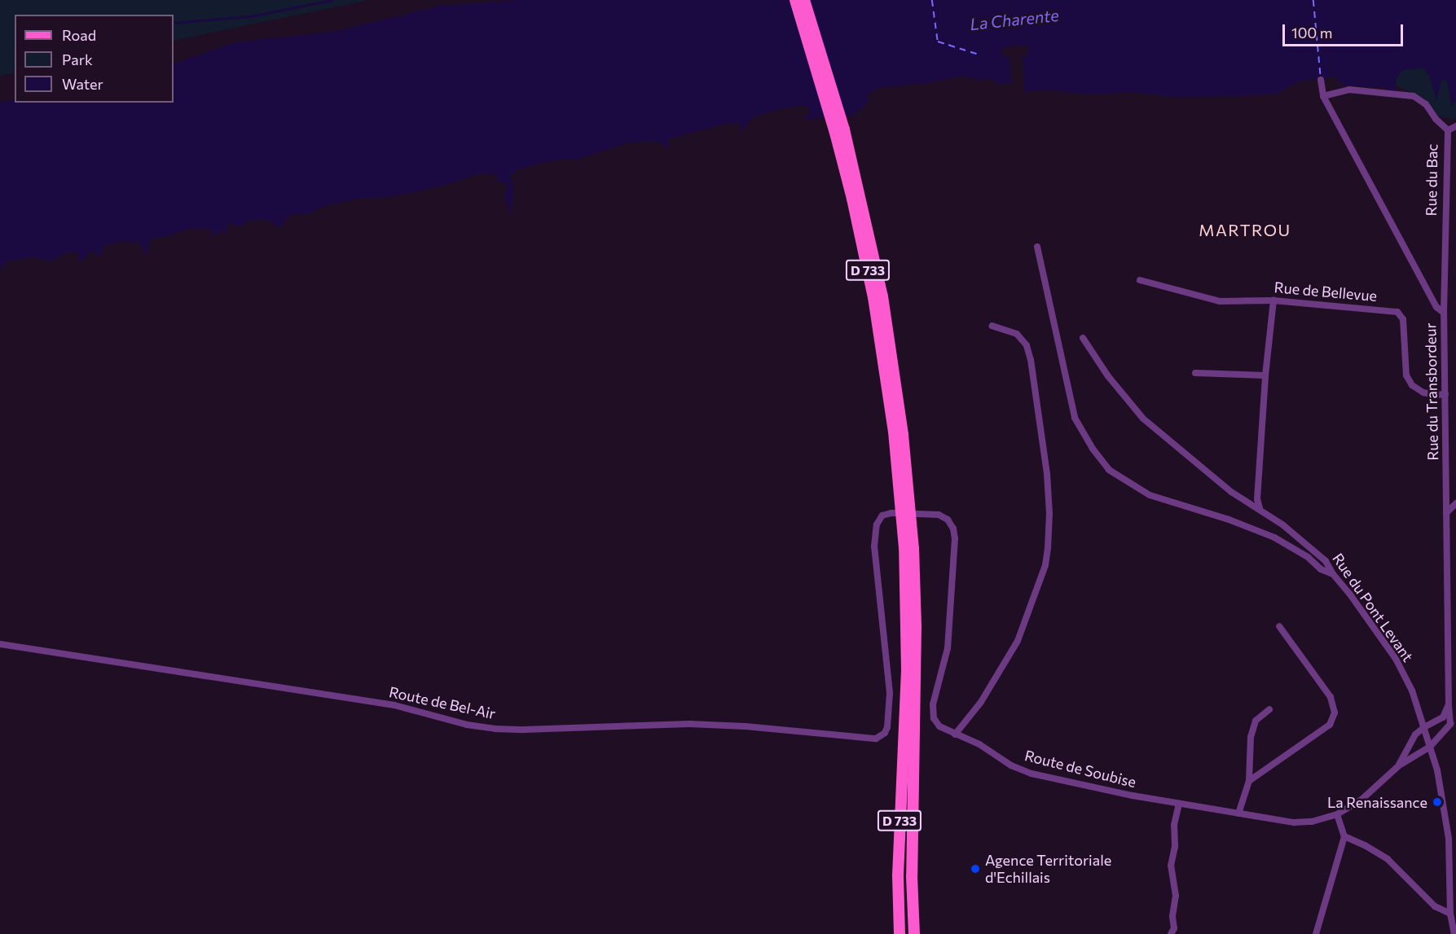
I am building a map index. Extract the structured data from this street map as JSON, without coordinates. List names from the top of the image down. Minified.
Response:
{"streets":{"main road":["D 733"],"street":["Rue du Bac","Rue de Bellevue","Rue du Transbordeur","Rue du Pont Levant","Route de Bel-Air","Route de Soubise"]},"crossings":[["Rue du Bac","Rue du Transbordeur"],["Rue de Bellevue","Rue du Transbordeur"],["Rue du Transbordeur","Rue du Pont Levant"],["Rue du Transbordeur","Route de Soubise"],["Route de Bel-Air","Route de Soubise"]],"districts":["MARTROU"],"water":["La Charente"],"places":["La Renaissance","Agence Territoriale d'Echillais"],"legend":["Road","Park","Water"],"scale_bar":"100 m"}
